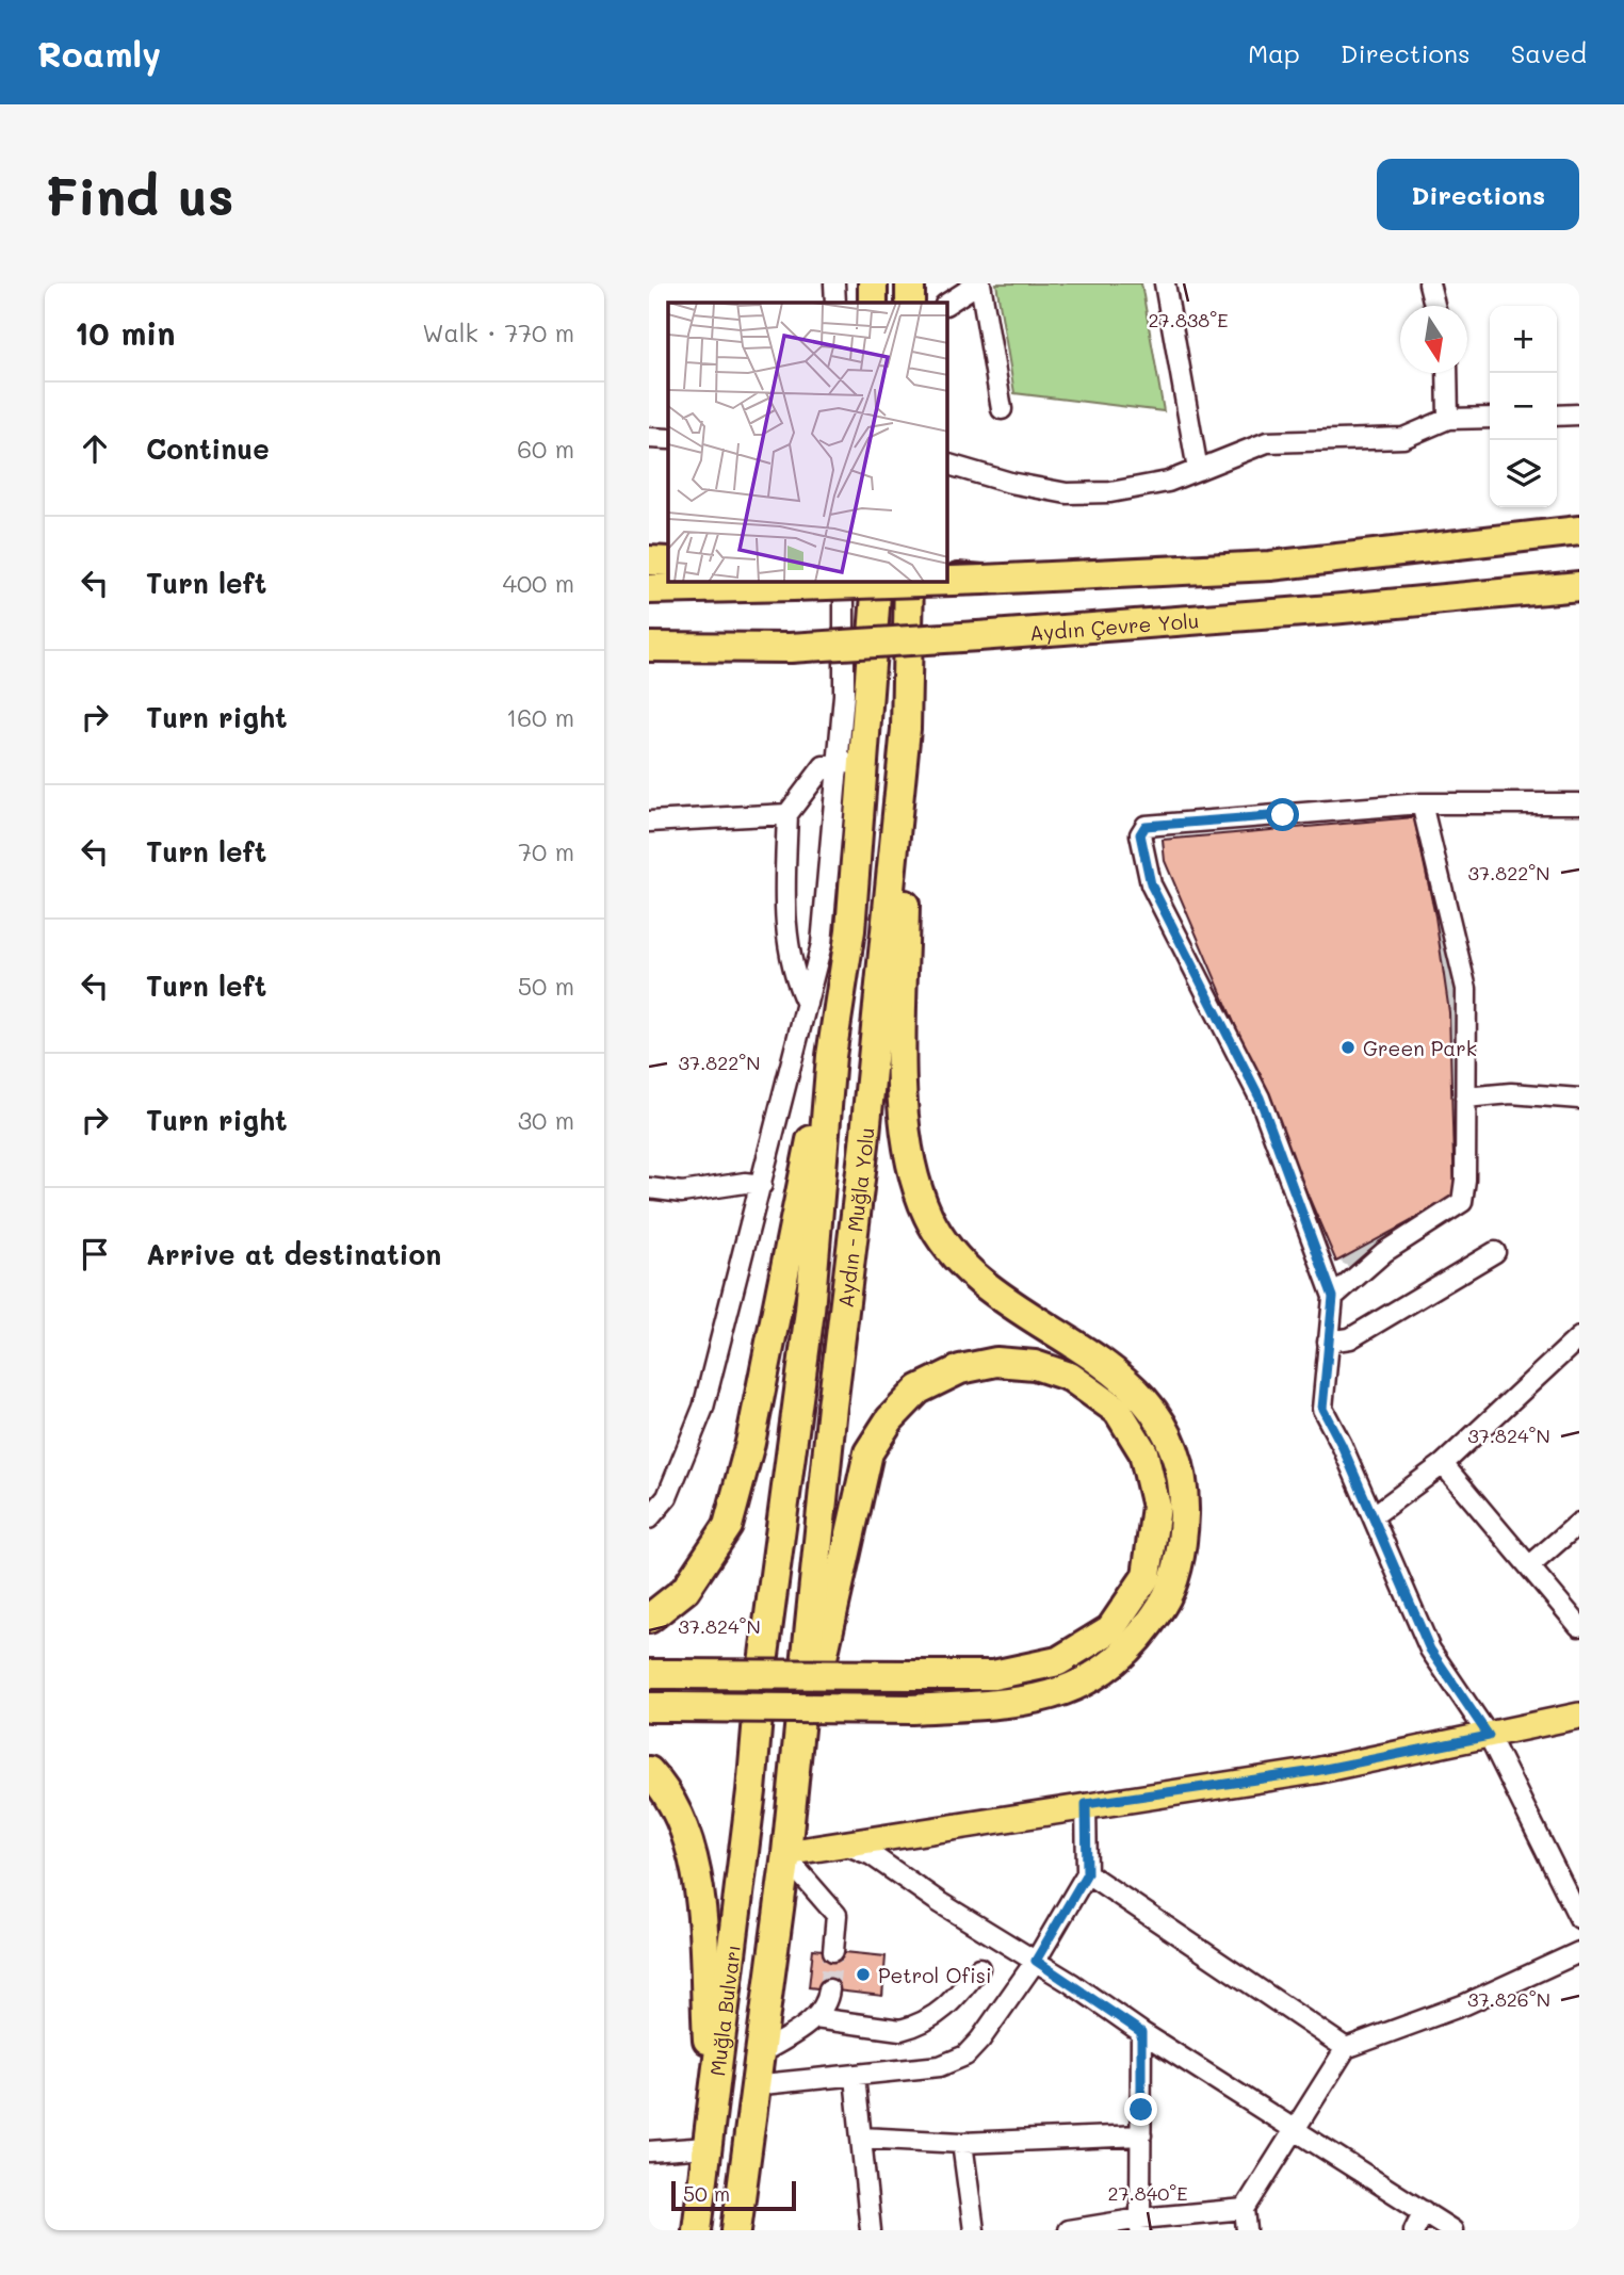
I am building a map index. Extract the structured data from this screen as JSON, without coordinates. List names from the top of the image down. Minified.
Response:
{"streets":{"highway":["Aydın Çevre Yolu","Aydın - Muğla Yolu","Muğla Bulvarı"]},"crossings":[["Aydın - Muğla Yolu","Muğla Bulvarı"]],"places":["Green Park","Petrol Ofisi"],"scale_bar":"50 m","north":"bottom","page":{"header":"Roamly","nav":["Map","Directions","Saved"],"buttons":"Directions","title":"Find us","heading":["10 min","Walk · 770 m"],"map_buttons":["+","−"],"list":[["Continue","60 m"],["Turn left","400 m"],["Turn right","160 m"],["Turn left","70 m"],["Turn left","50 m"],["Turn right","30 m"],"Arrive at destination"],"scale":"50 m"},"coordinates":["27.838°E","37.822°N","37.824°N","37.826°N","27.840°E"]}
